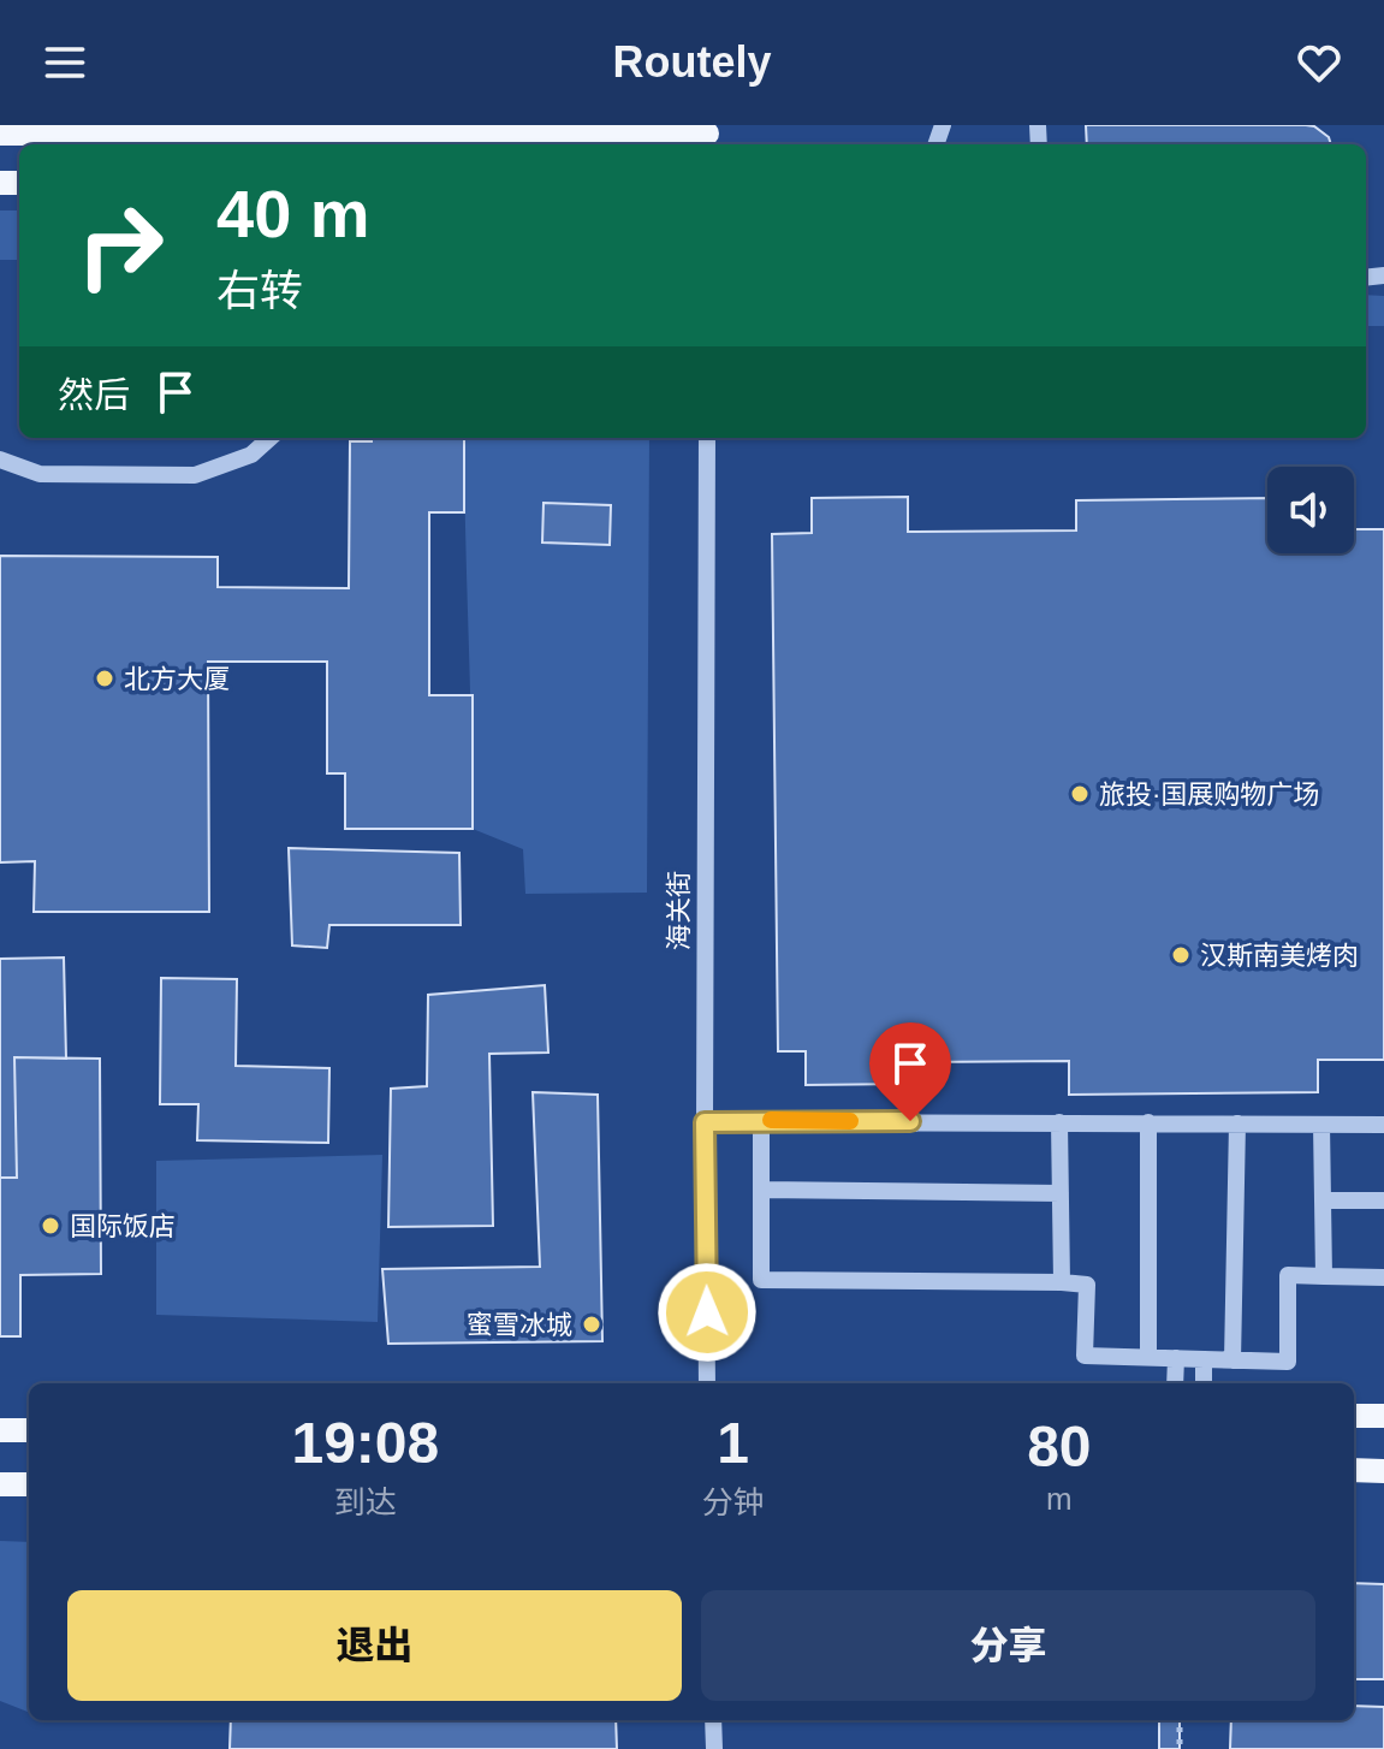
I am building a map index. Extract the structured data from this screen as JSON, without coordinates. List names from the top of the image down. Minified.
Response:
{"streets":{"street":["海关街"]},"places":["北方大厦","旅投·国展购物广场","汉斯南美烤肉","国际饭店","蜜雪冰城"],"page":{"header":"Routely","turn":["40 m","右转"],"then":"然后","eta":["19:08","到达","1","分钟","80","m"],"buttons":["退出","分享"]}}
